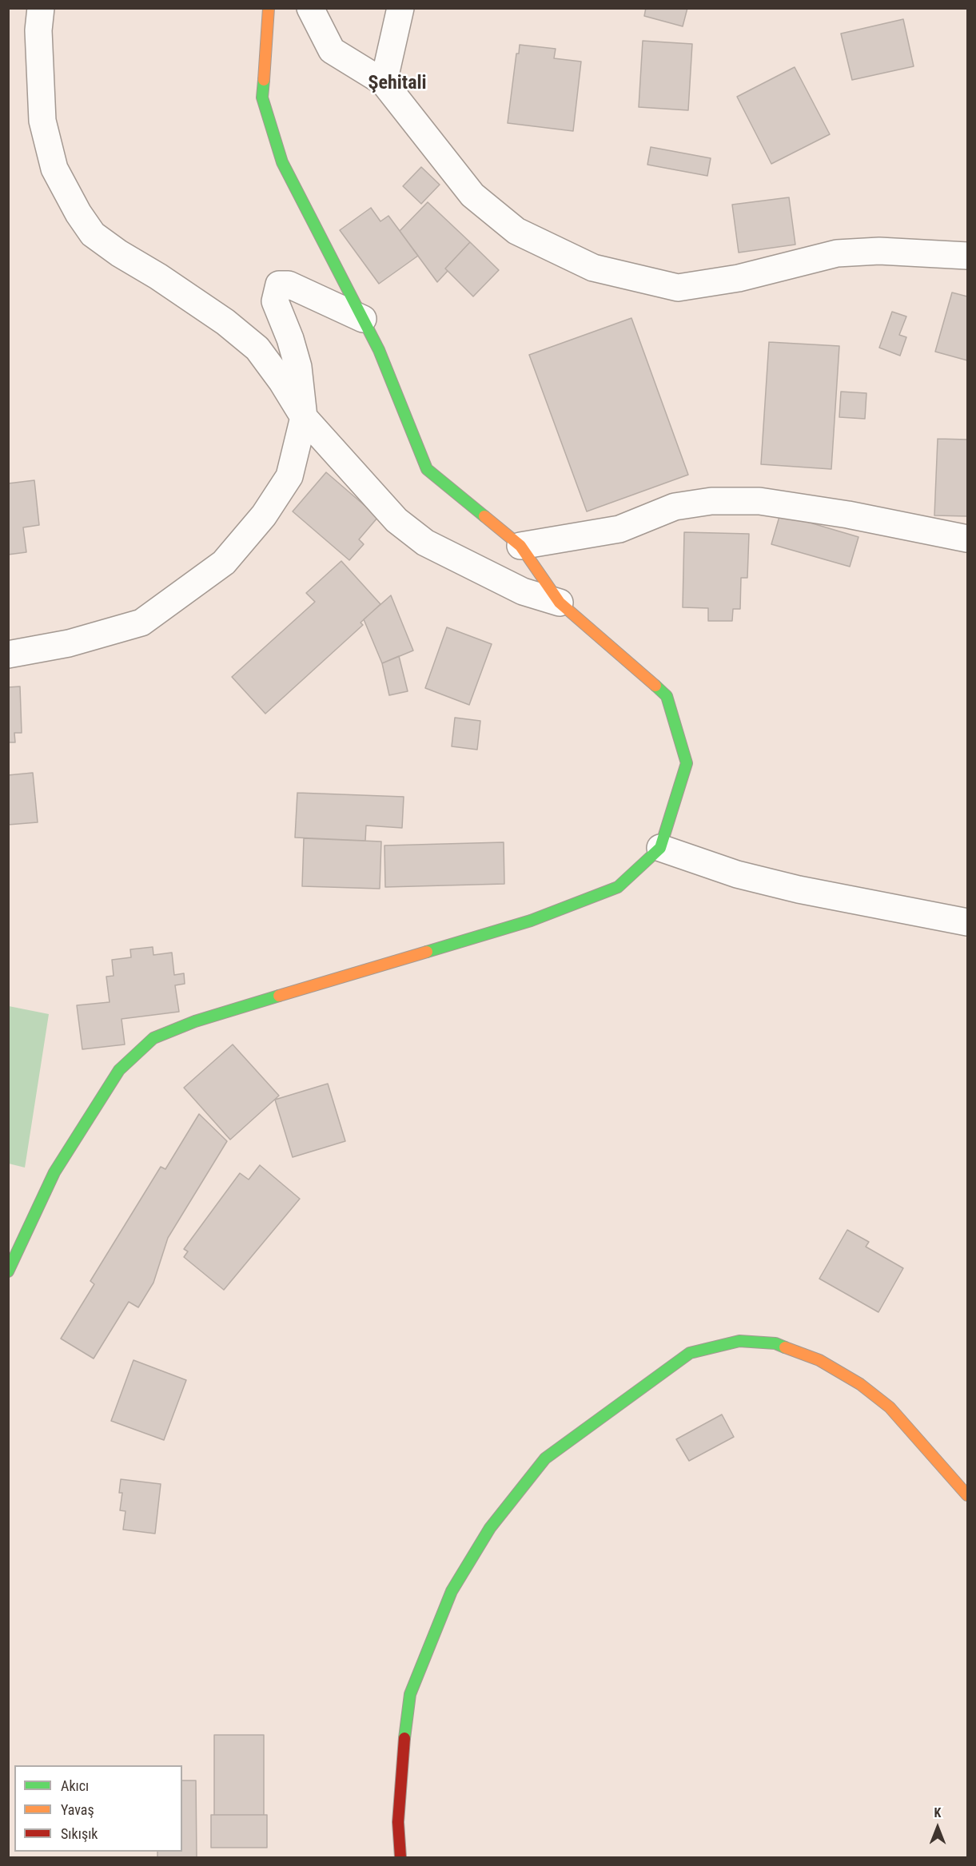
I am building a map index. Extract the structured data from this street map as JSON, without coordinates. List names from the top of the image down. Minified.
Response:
{"districts":["Şehitali"],"legend":["Akıcı","Yavaş","Sıkışık"],"north":"top"}
